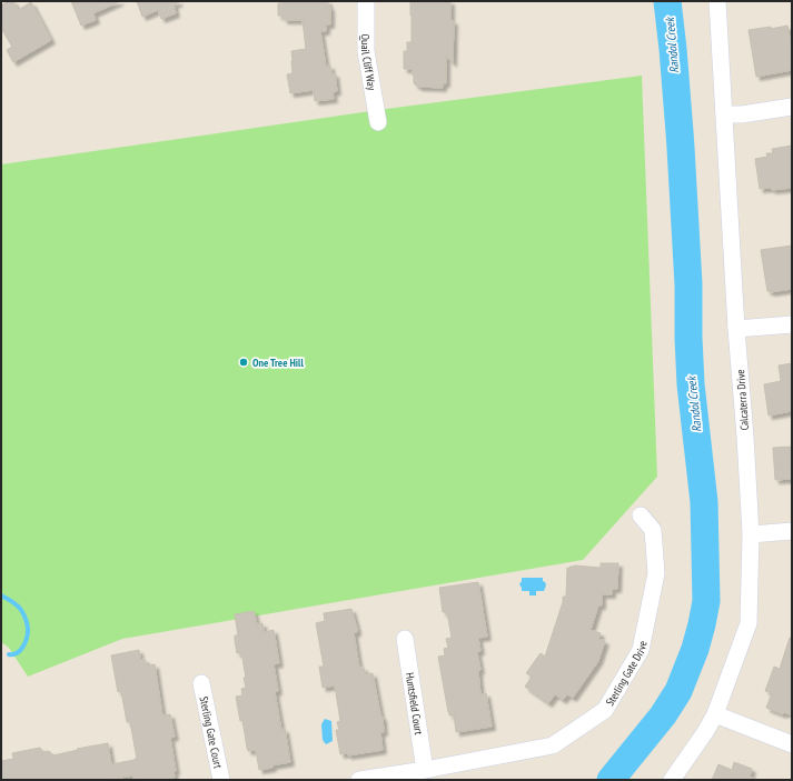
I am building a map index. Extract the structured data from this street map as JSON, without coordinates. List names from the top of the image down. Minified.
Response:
{"streets":{"street":["Quail Cliff Way","Calcaterra Drive","Sterling Gate Drive","Huntsfield Court","Sterling Gate Court"]},"crossings":[["Sterling Gate Drive","Huntsfield Court"]],"water":["Randol Creek"],"places":["One Tree Hill"]}
